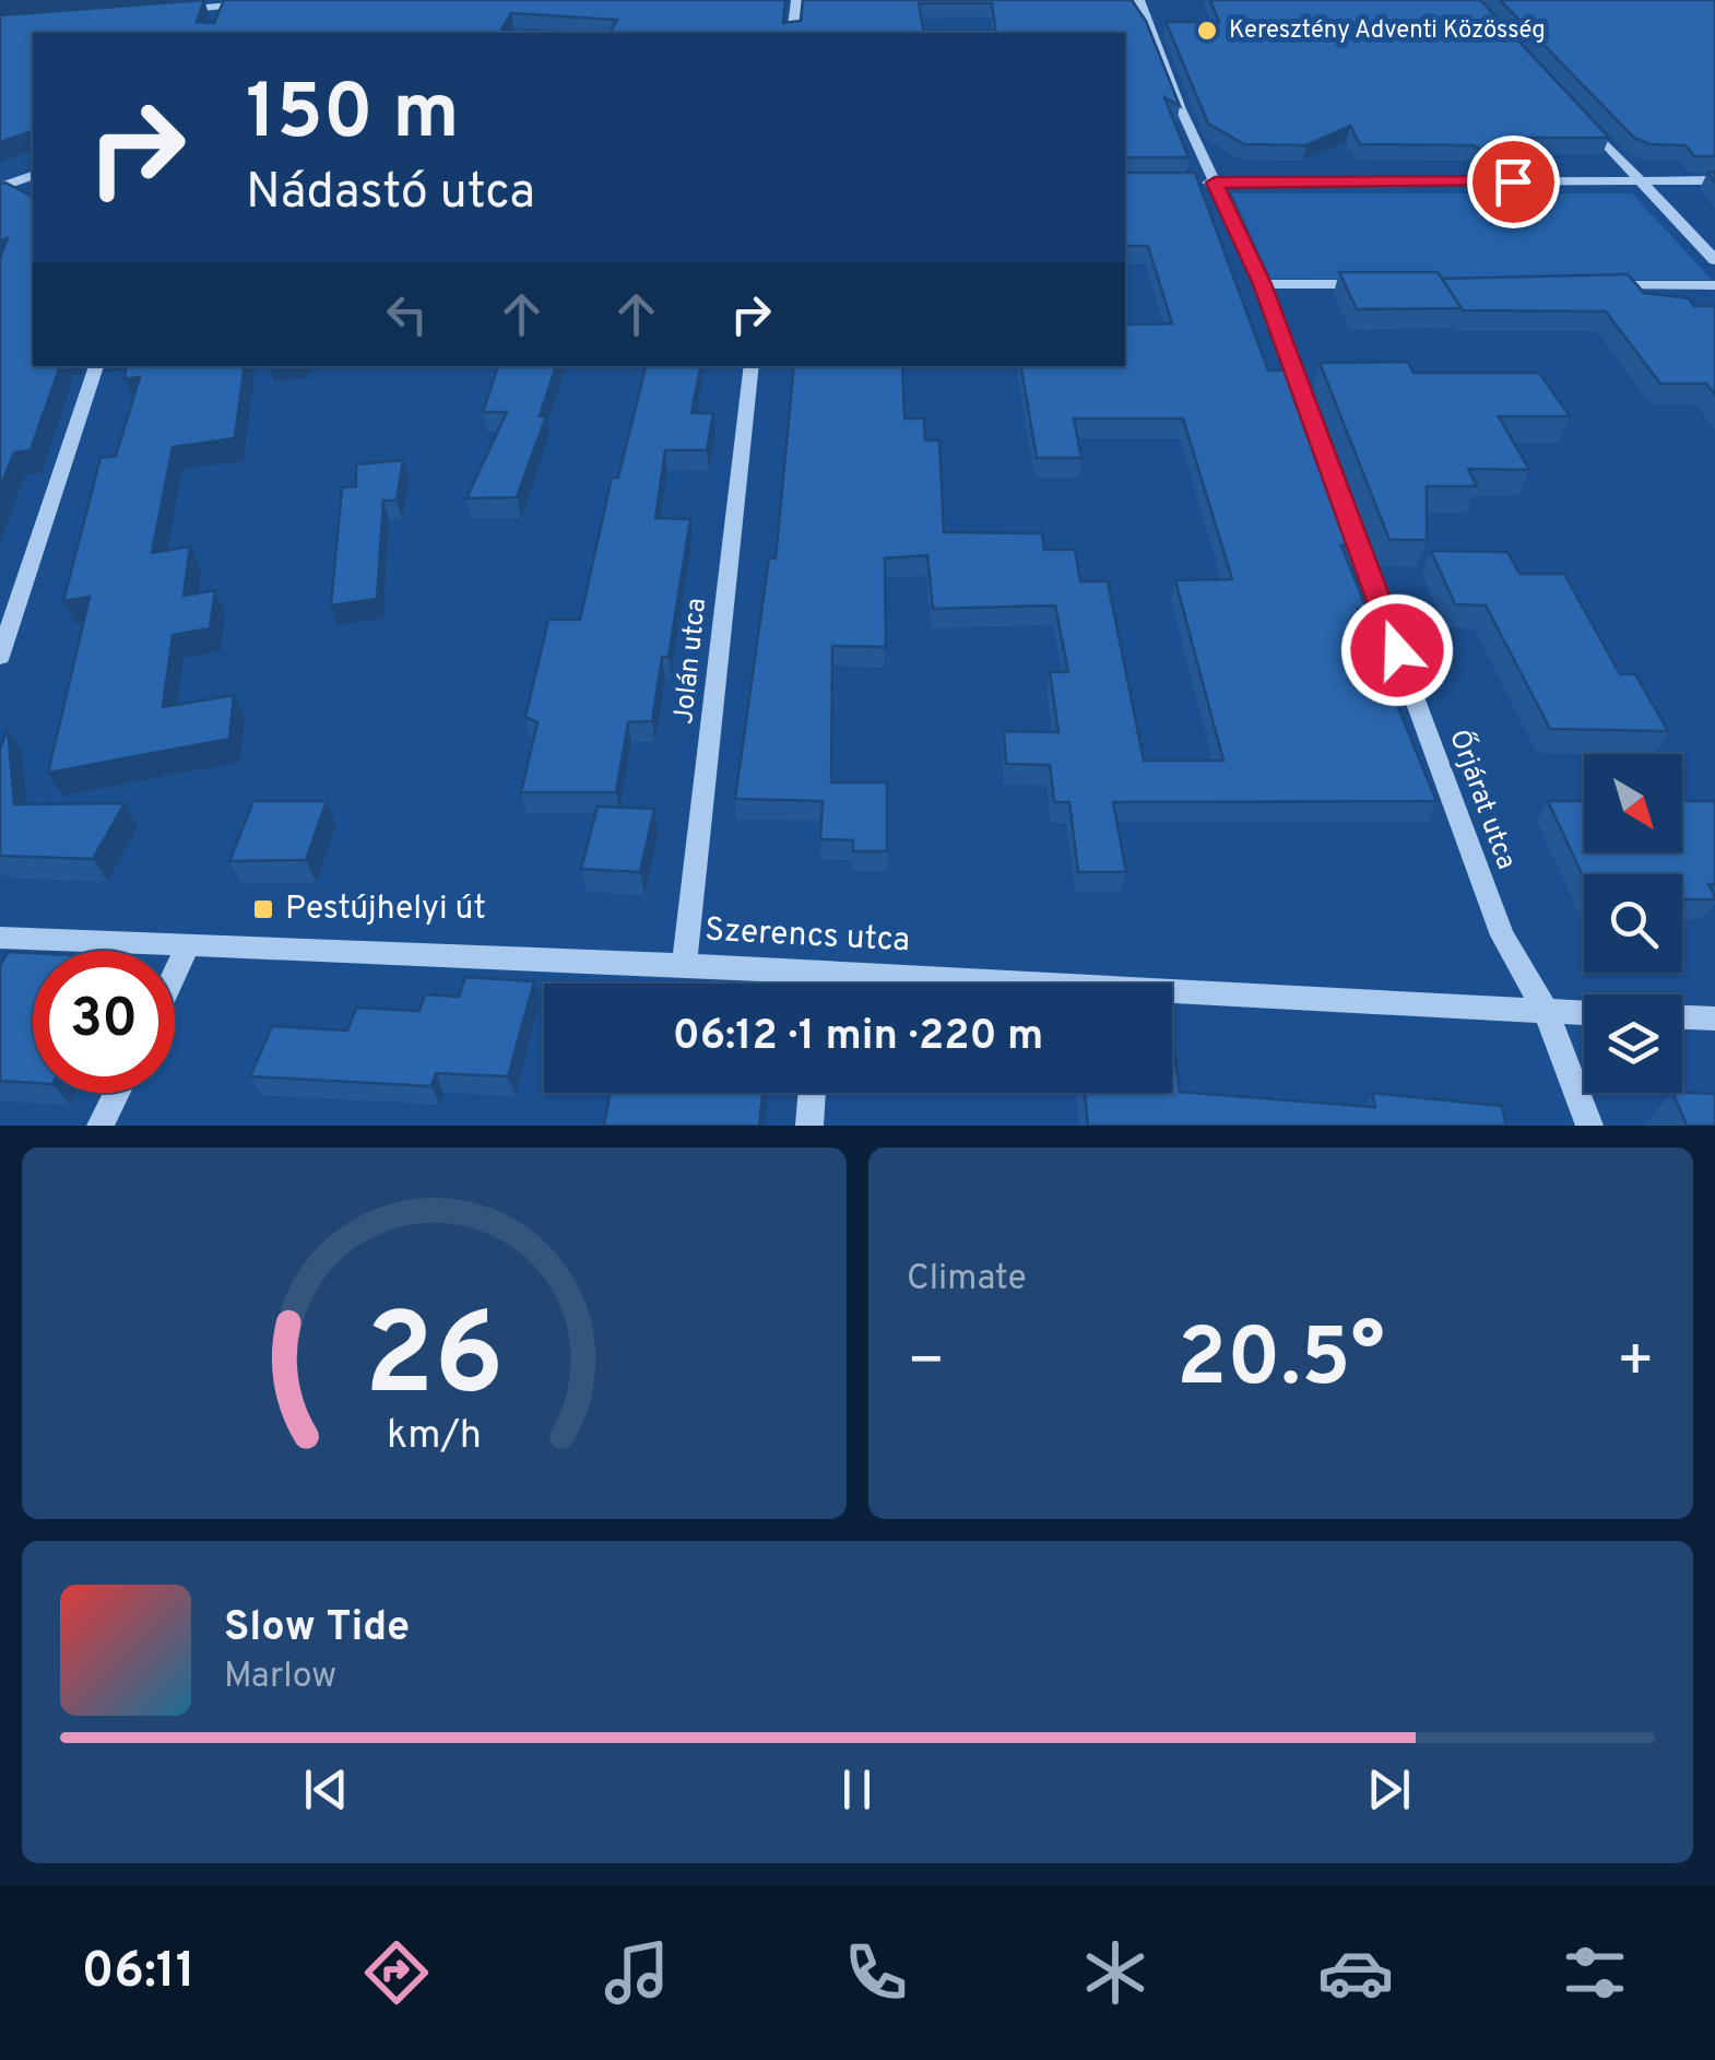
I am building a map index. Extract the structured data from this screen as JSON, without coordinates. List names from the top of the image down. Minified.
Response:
{"streets":{"street":["Jolán utca","Őrjárat utca","Szerencs utca"]},"crossings":[["Jolán utca","Szerencs utca"],["Őrjárat utca","Szerencs utca"]],"places":{"other":["Keresztény Adventi Közösség"],"transit":["Pestújhelyi út"]},"north":"bottom right","page":{"turn":["150 m","Nádastó utca"],"limit":"30","trip":"06:12 · 1 min · 220 m","tile":"Climate","heat":["−","20.5°","+"],"song":["Slow Tide","Marlow"],"tabs":"06:11","gauge":["26","km/h"]}}
